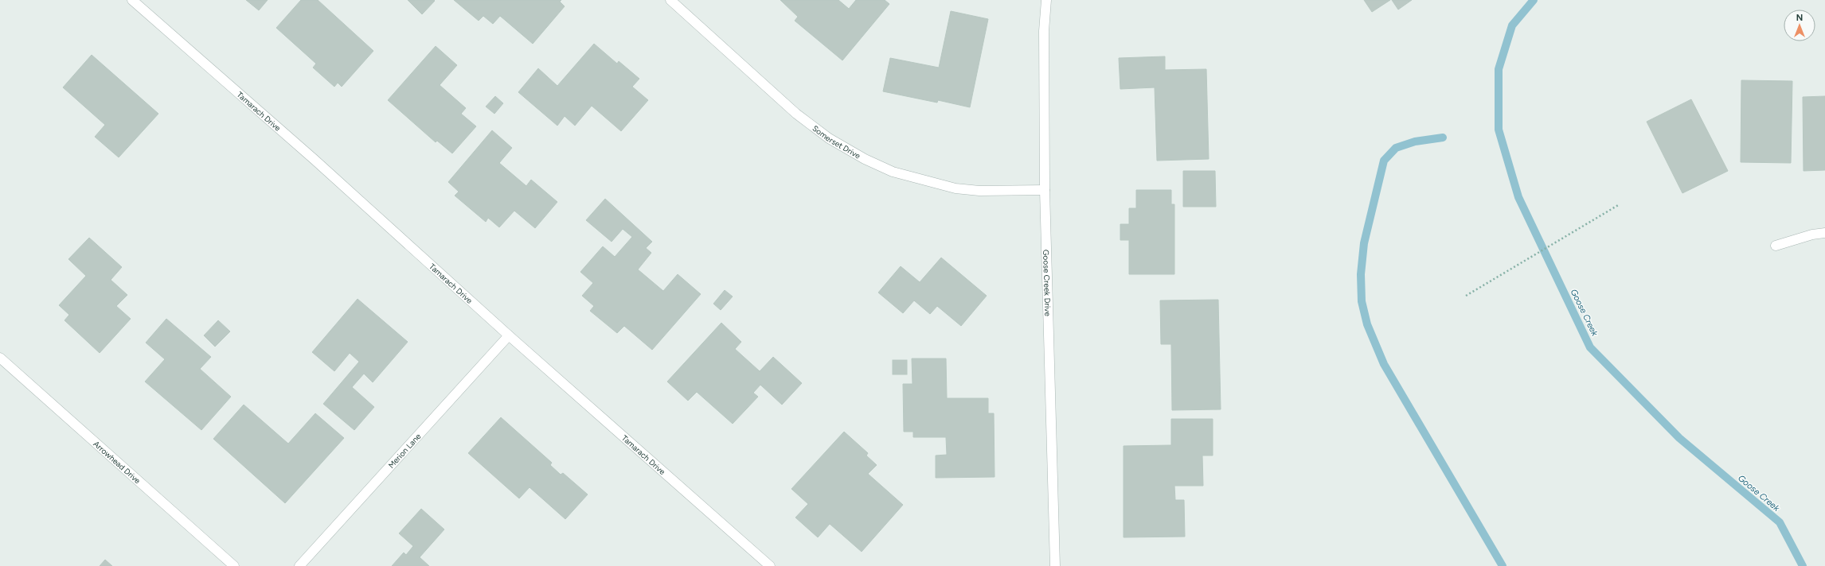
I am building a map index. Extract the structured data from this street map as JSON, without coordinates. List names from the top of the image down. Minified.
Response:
{"streets":{"street":["Tamarach Drive","Somerset Drive","Goose Creek Drive","Merion Lane","Arrowhead Drive"]},"crossings":[["Tamarach Drive","Merion Lane"],["Somerset Drive","Goose Creek Drive"]],"water":["Goose Creek"],"north":"top"}
